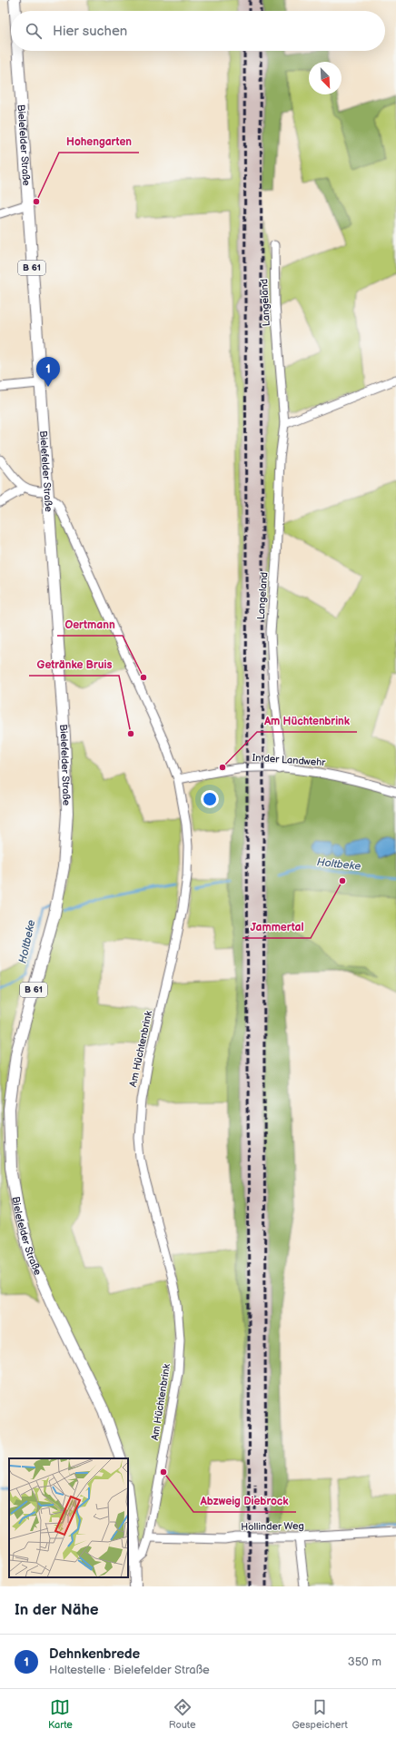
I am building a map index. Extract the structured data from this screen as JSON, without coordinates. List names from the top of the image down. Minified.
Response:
{"streets":{"main road":["Bielefelder Straße","B 61"],"street":["Langeland","In der Landwehr","Am Hüchtenbrink","Hollinder Weg"]},"crossings":[["Bielefelder Straße","Am Hüchtenbrink"],["Langeland","In der Landwehr"],["In der Landwehr","Am Hüchtenbrink"],["Am Hüchtenbrink","Hollinder Weg"]],"water":["Holtbeke"],"places":["Hohengarten","Oertmann","Getränke Bruis","Am Hüchtenbrink","Jammertal","Abzweig Diebrock"],"north":"bottom right","page":{"search":"Hier suchen","pins":"1","heading":"In der Nähe","list":[{"mark":"1","name":"Dehnkenbrede","note":"Haltestelle · Bielefelder Straße","value":"350 m"}],"nav":["Karte","Route","Gespeichert"]}}
